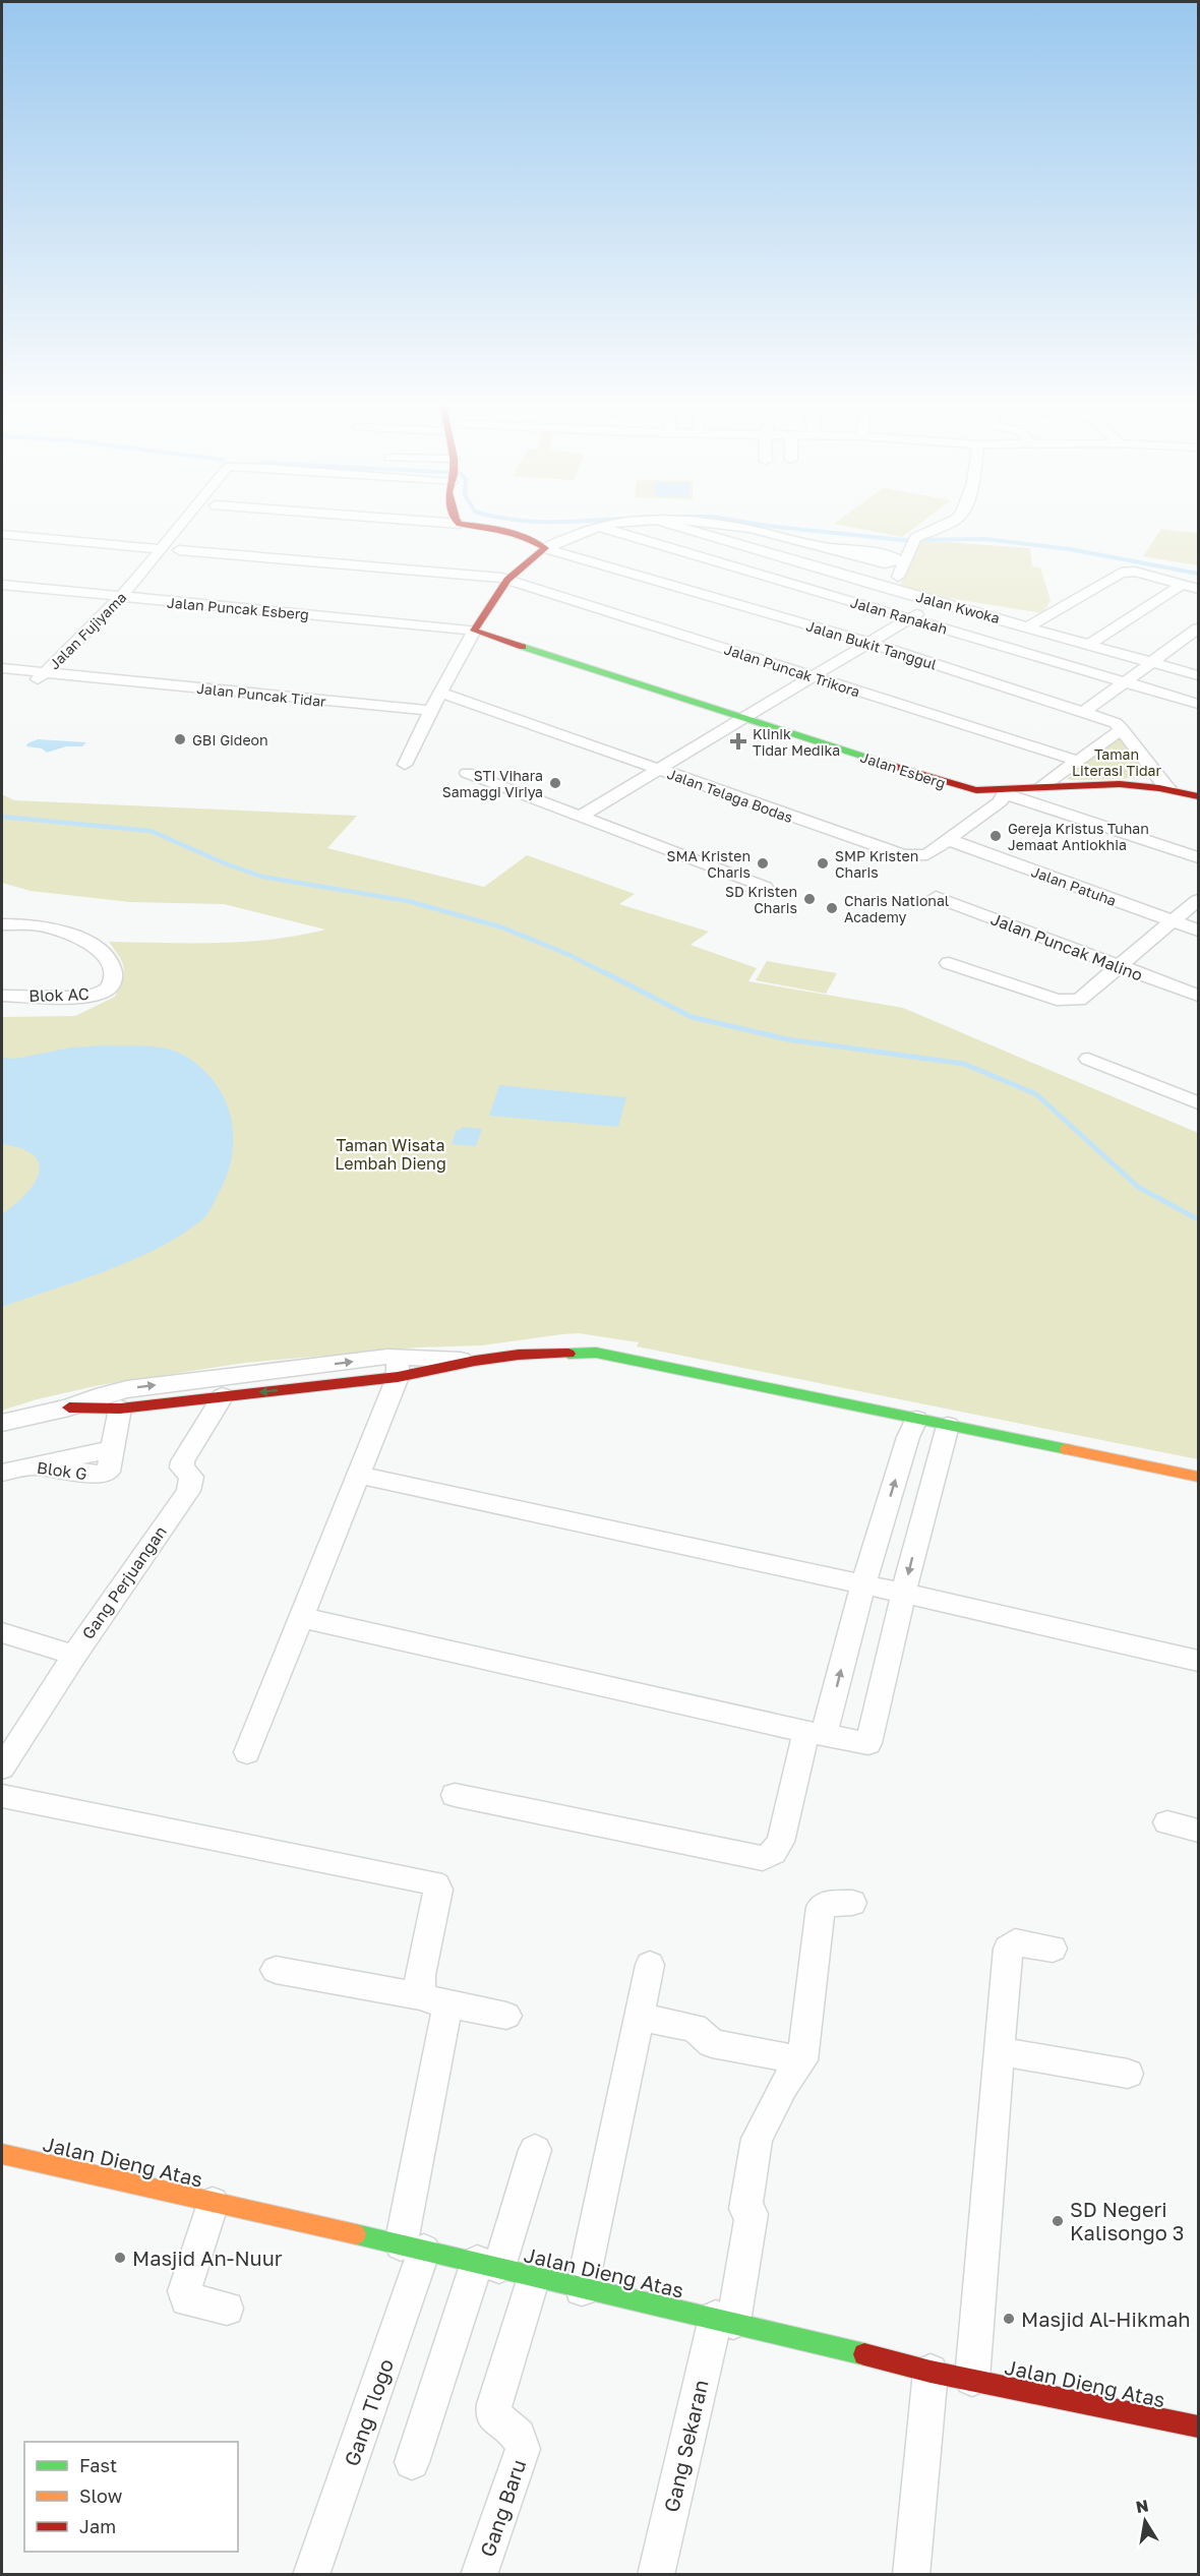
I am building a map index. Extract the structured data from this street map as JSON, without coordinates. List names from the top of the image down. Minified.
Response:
{"streets":{"street":["Jalan Kwoka","Jalan Puncak Esberg","Jalan Ranakah","Jalan Fujiyama","Jalan Bukit Tanggul","Jalan Puncak Trikora","Jalan Puncak Tidar","Jalan Esberg","Jalan Telaga Bodas","Jalan Patuha","Jalan Puncak Malino","Blok AC","Blok G","Gang Perjuangan","Jalan Dieng Atas","Gang Tlogo","Gang Sekaran","Gang Baru"]},"crossings":[["Jalan Puncak Esberg","Jalan Fujiyama"],["Jalan Puncak Esberg","Jalan Esberg"],["Jalan Fujiyama","Jalan Puncak Trikora"],["Jalan Fujiyama","Jalan Puncak Tidar"],["Jalan Bukit Tanggul","Jalan Esberg"],["Jalan Esberg","Jalan Telaga Bodas"],["Jalan Telaga Bodas","Jalan Patuha"],["Jalan Dieng Atas","Gang Tlogo"],["Jalan Dieng Atas","Gang Sekaran"],["Jalan Dieng Atas","Gang Baru"]],"parks":["Taman Literasi Tidar","Taman Wisata Lembah Dieng"],"places":{"other":["GBI Gideon","STI Vihara Samaggi Viriya","Gereja Kristus Tuhan Jemaat Antiokhia","SMA Kristen Charis","SMP Kristen Charis","SD Kristen Charis","Charis National Academy","SD Negeri Kalisongo 3","Masjid An-Nuur","Masjid Al-Hikmah"],"health":["Klinik Tidar Medika"]},"legend":["Fast","Slow","Jam"],"north":"top"}
